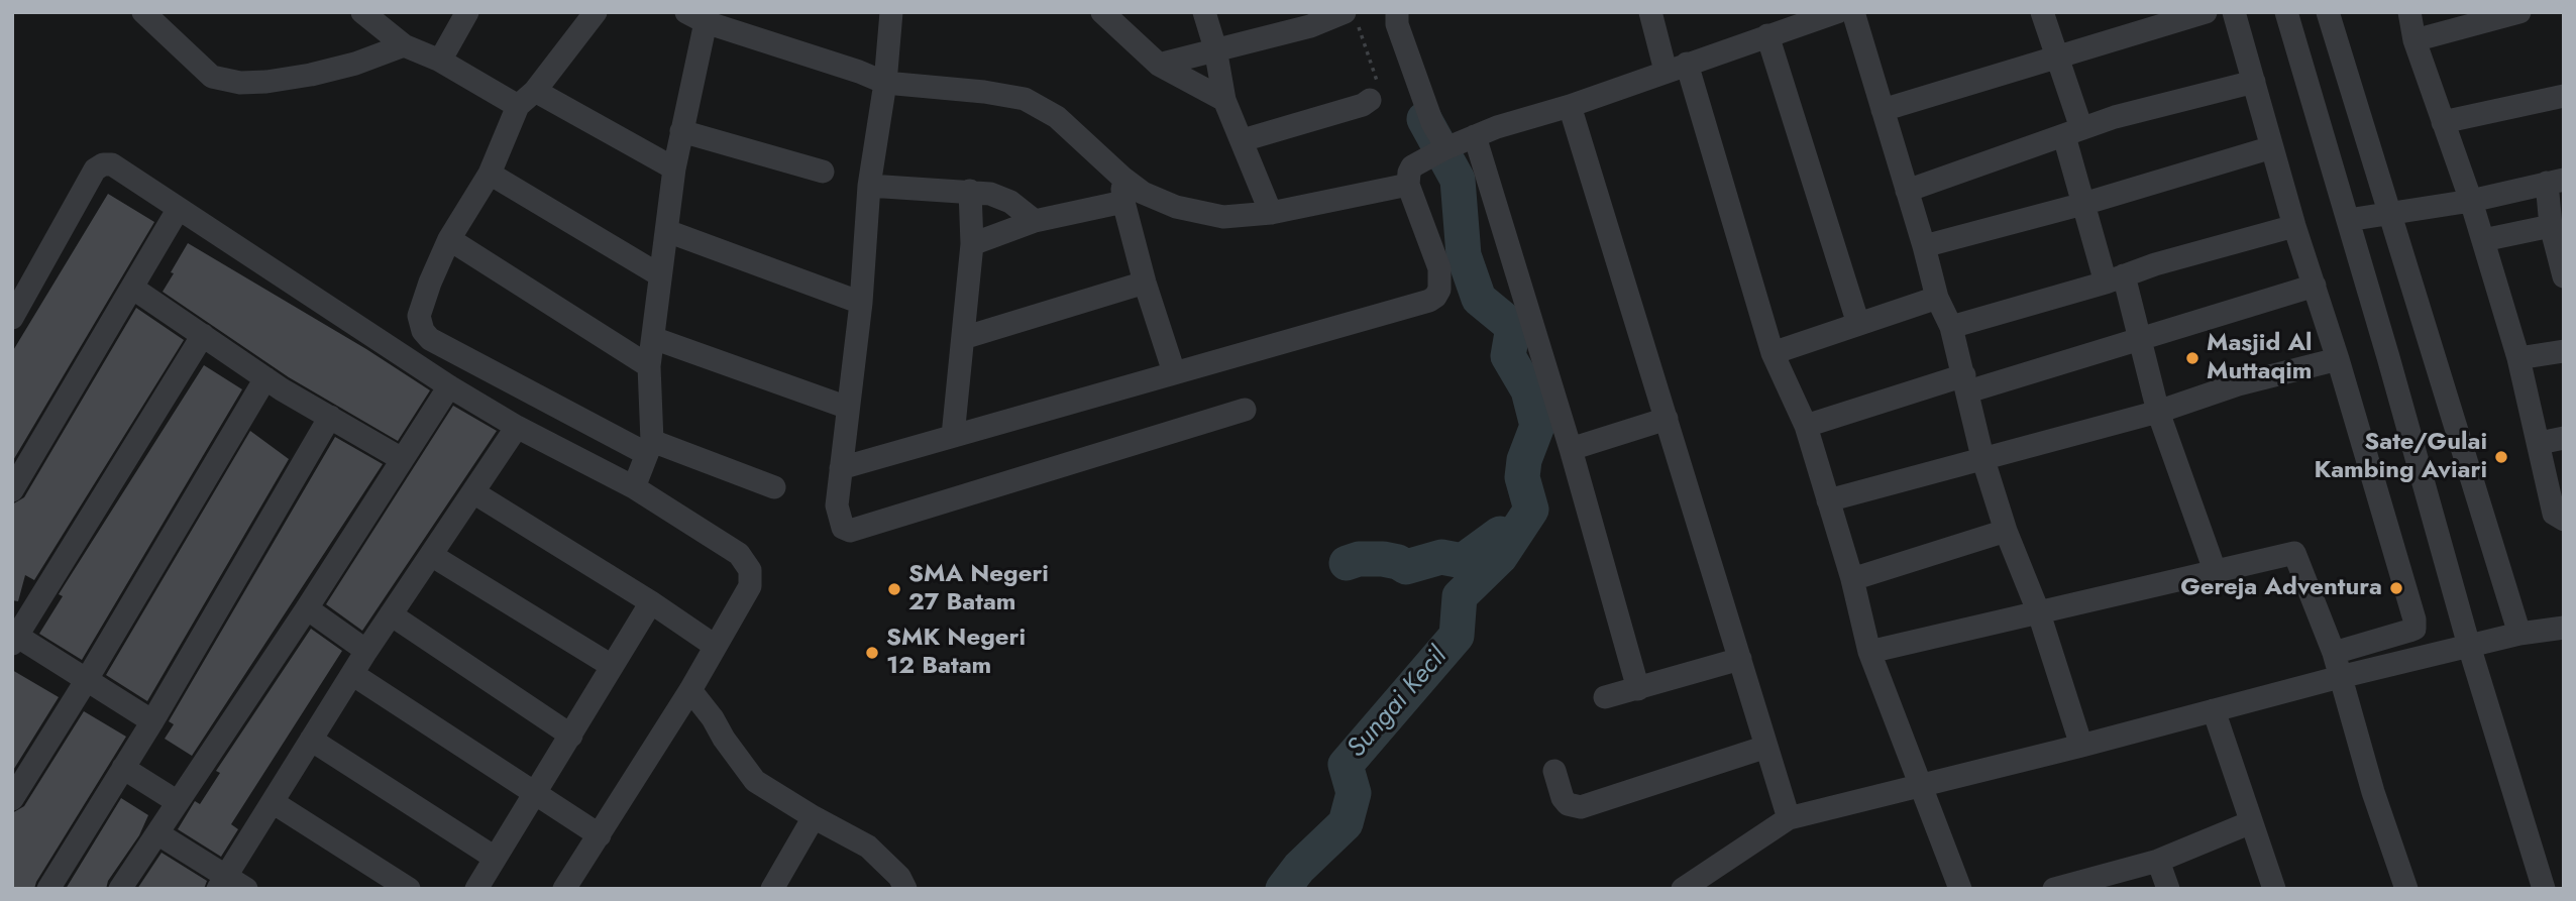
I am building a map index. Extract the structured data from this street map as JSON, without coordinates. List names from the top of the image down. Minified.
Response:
{"water":["Sungai Kecil"],"places":["Masjid Al Muttaqim","Sate/Gulai Kambing Aviari","Gereja Adventura","SMA Negeri 27 Batam","SMK Negeri 12 Batam"]}
